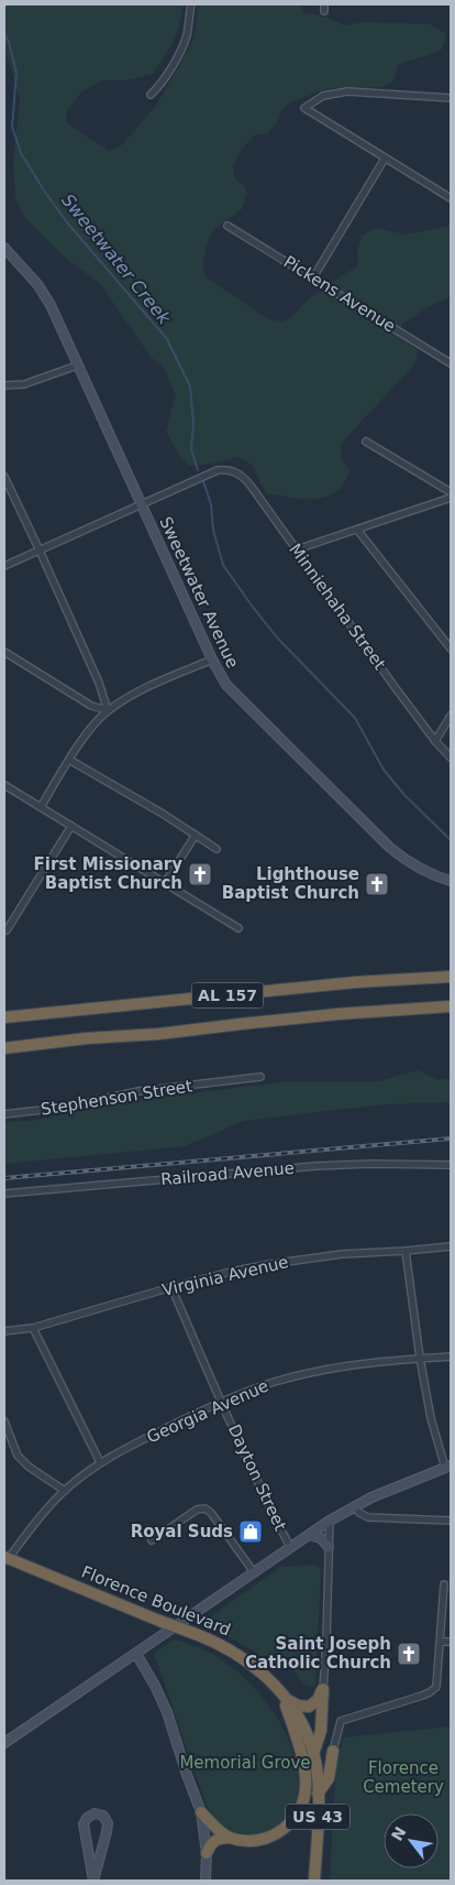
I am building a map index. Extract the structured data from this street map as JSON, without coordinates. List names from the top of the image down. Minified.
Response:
{"streets":{"highway":["AL 157","Florence Boulevard","US 43"],"street":["Pickens Avenue","Sweetwater Avenue","Minniehaha Street","Stephenson Street","Railroad Avenue","Virginia Avenue","Georgia Avenue","Dayton Street"]},"crossings":[["Sweetwater Avenue","Minniehaha Street"],["Virginia Avenue","Dayton Street"],["Georgia Avenue","Dayton Street"],["Georgia Avenue","Florence Boulevard"],["Florence Boulevard","US 43"]],"water":["Sweetwater Creek"],"parks":["Memorial Grove","Florence Cemetery"],"places":{"church":["First Missionary Baptist Church","Lighthouse Baptist Church","Saint Joseph Catholic Church"],"shop":["Royal Suds"]},"north":"top left"}
